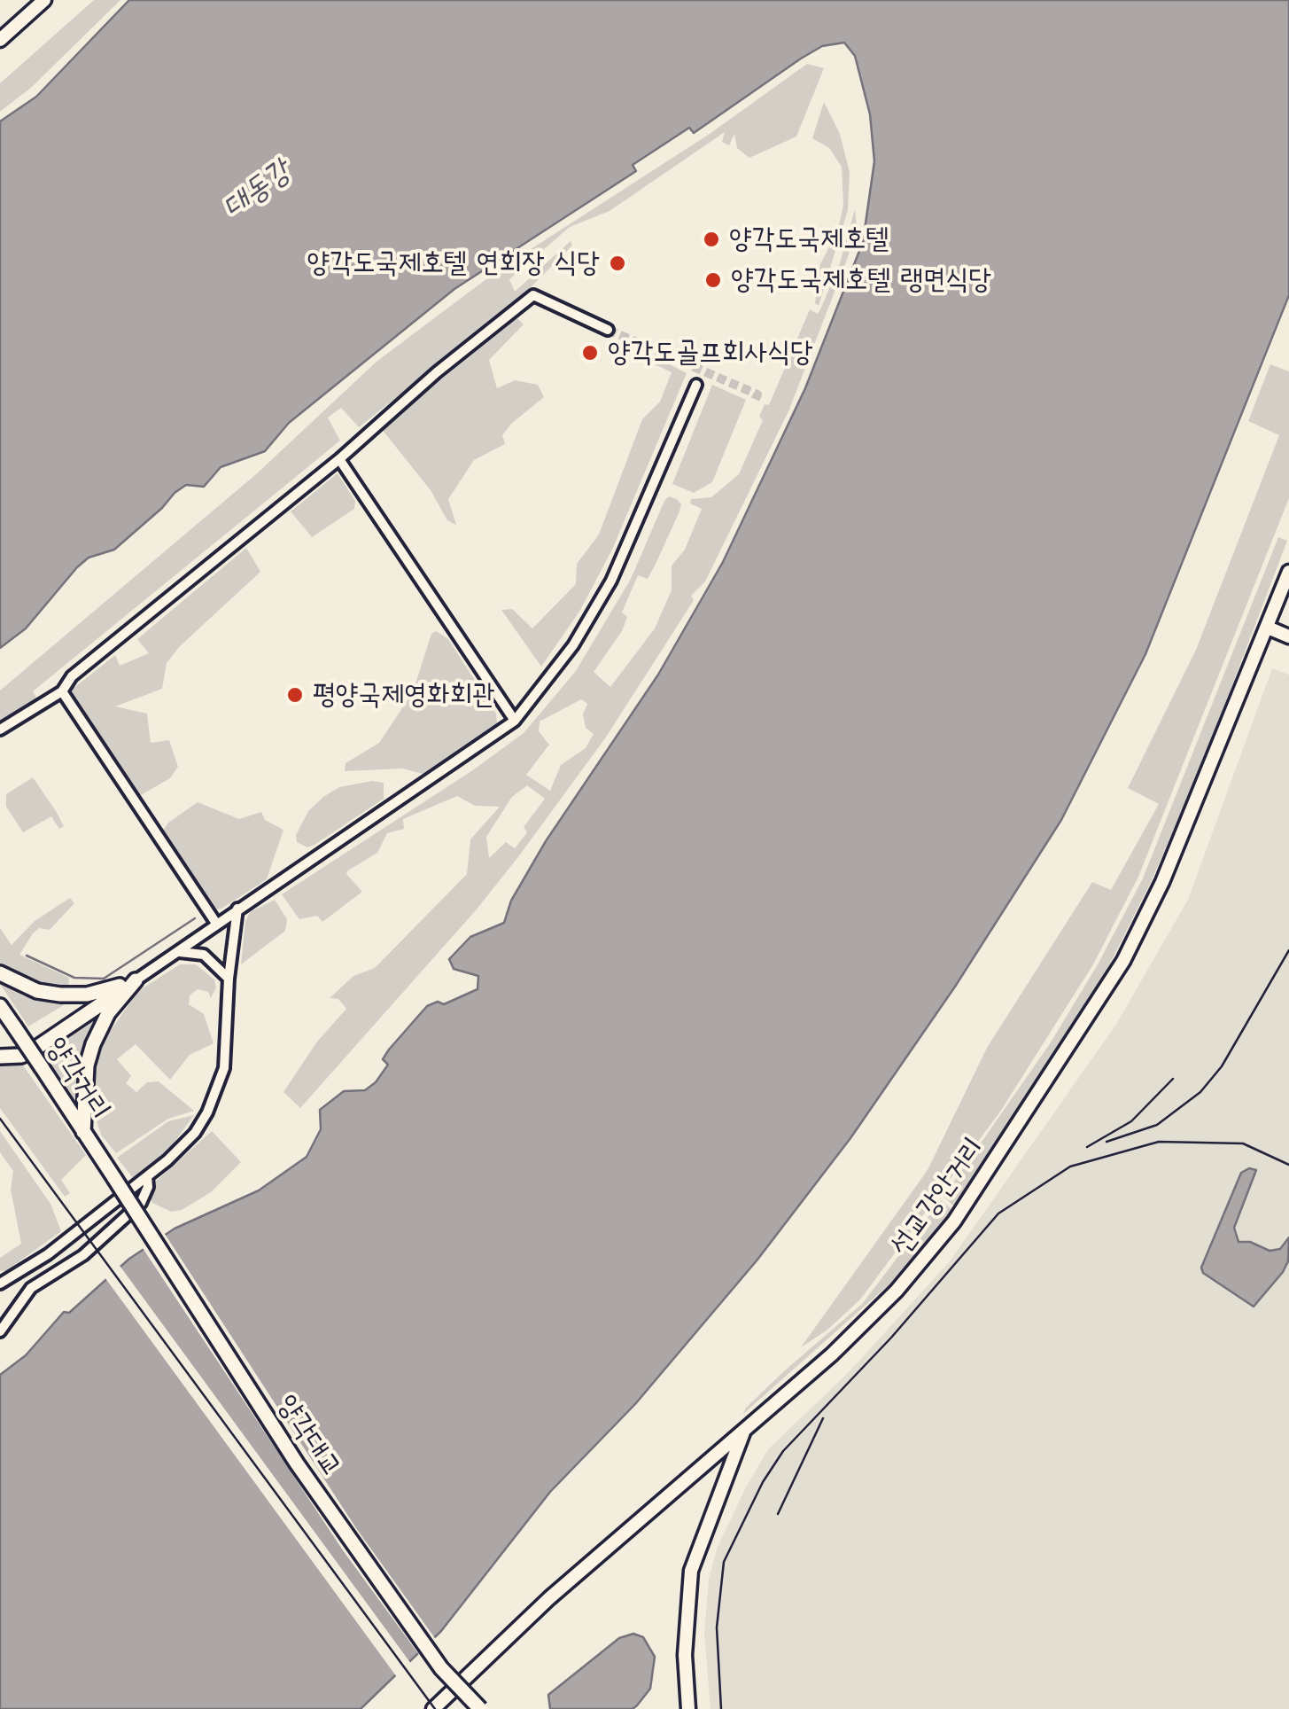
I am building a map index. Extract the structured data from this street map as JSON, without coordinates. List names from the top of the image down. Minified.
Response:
{"streets":{"main road":["양각거리","선교강안거리","양각대교"]},"crossings":[["양각거리","양각대교"]],"water":["대동강"],"places":["양각도국제호텔","양각도국제호텔 연회장 식당","양각도국제호텔 랭면식당","양각도골프회사식당","평양국제영화회관"]}
